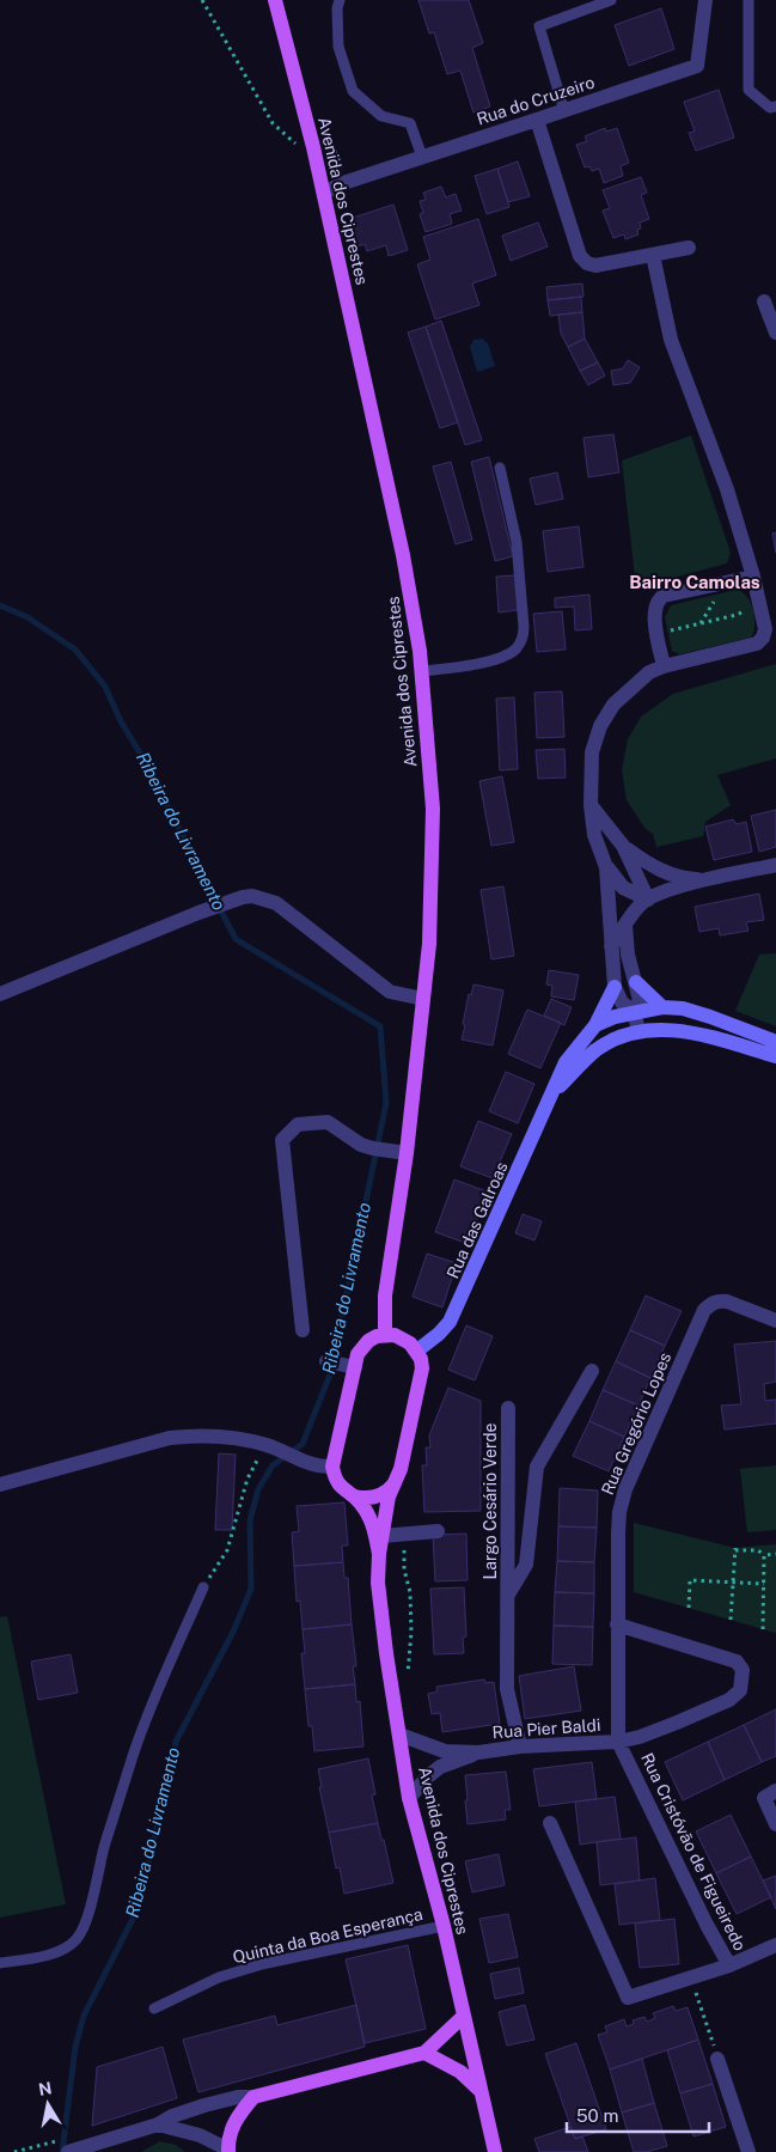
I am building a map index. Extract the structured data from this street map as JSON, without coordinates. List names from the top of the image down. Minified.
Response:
{"streets":{"main road":["Avenida dos Ciprestes","Rua das Galroas"],"street":["Rua do Cruzeiro","Rua Gregório Lopes","Largo Cesário Verde","Rua Pier Baldi","Rua Cristóvão de Figueiredo"],"lane":["Quinta da Boa Esperança"]},"crossings":[["Rua do Cruzeiro","Avenida dos Ciprestes"],["Avenida dos Ciprestes","Rua das Galroas"],["Avenida dos Ciprestes","Rua Pier Baldi"],["Avenida dos Ciprestes","Quinta da Boa Esperança"],["Rua Gregório Lopes","Rua Pier Baldi"],["Rua Gregório Lopes","Rua Cristóvão de Figueiredo"],["Largo Cesário Verde","Rua Pier Baldi"],["Rua Pier Baldi","Rua Cristóvão de Figueiredo"]],"districts":["Bairro Camolas"],"water":["Ribeira do Livramento"],"scale_bar":"50 m","north":"top"}
